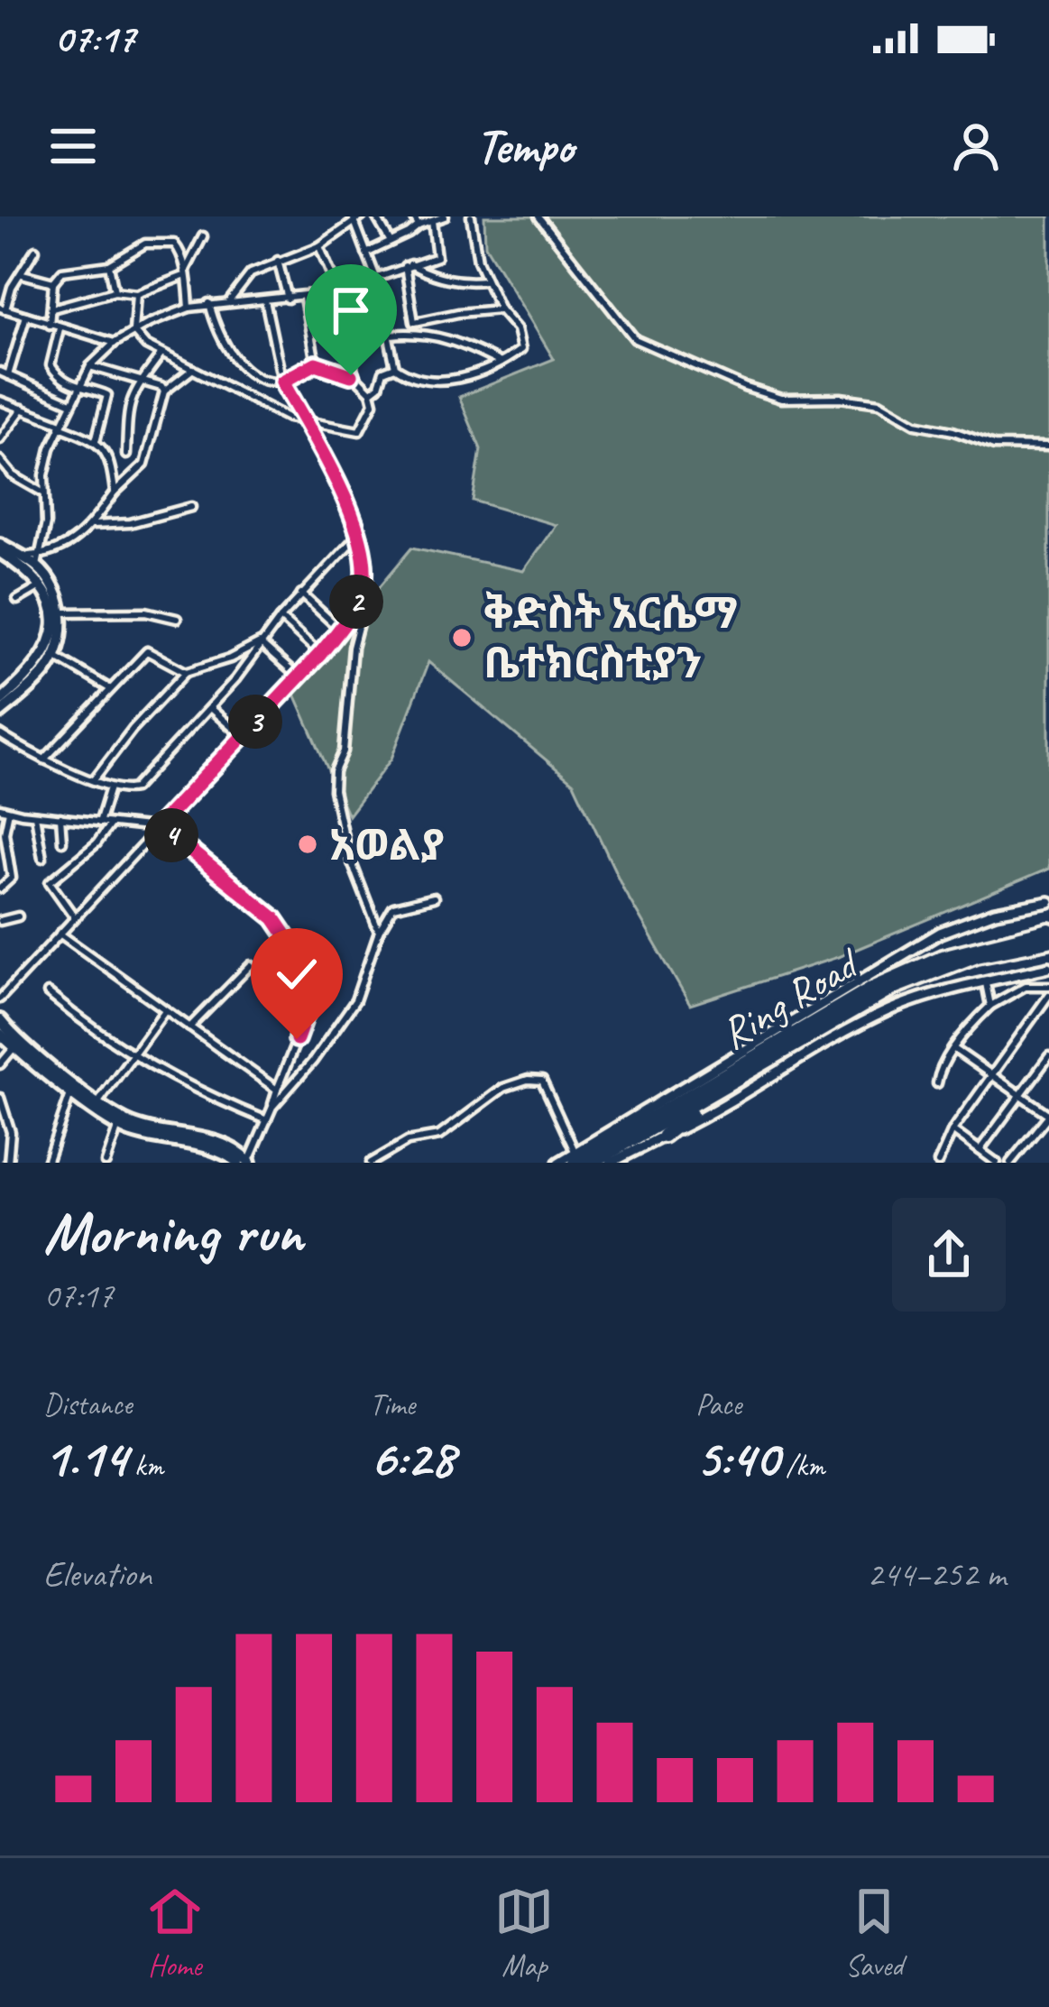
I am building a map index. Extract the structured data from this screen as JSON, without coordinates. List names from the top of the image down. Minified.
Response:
{"streets":{"highway":["Ring Road"]},"places":["ቅድስት አርሴማ ቤተክርስቲያን","አወልያ"],"page":{"status":"07:17","header":"Tempo","pins":["2","3","4"],"heading":["Morning run","07:17"],"stats":[["Distance","1.14 km"],["Time","6:28"],["Pace","5:40 /km"]],"chart":["Elevation","244–252 m"],"tabs":["Home","Map","Saved"]}}
